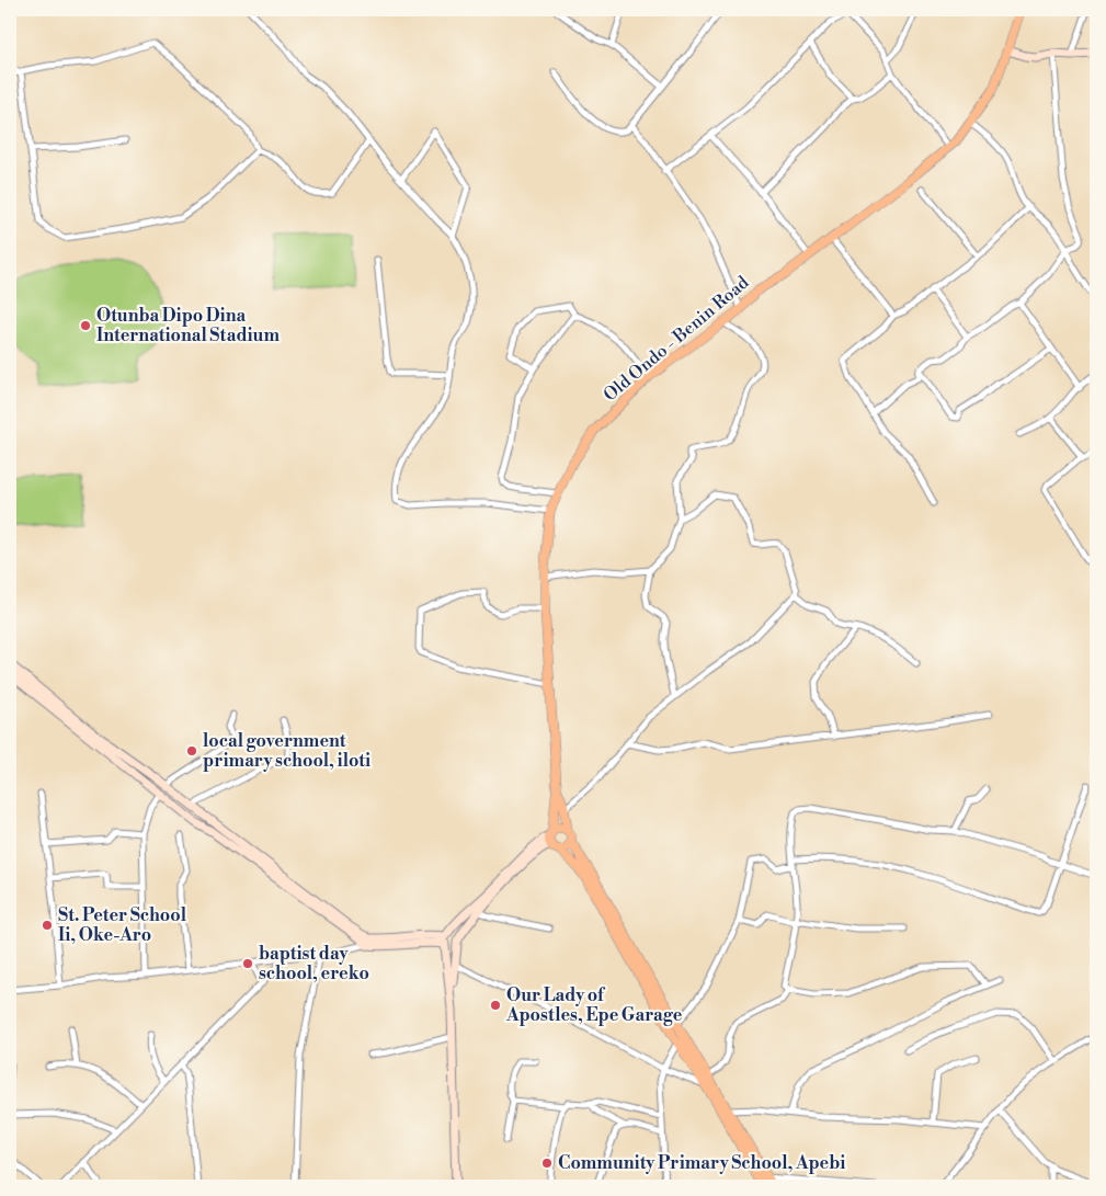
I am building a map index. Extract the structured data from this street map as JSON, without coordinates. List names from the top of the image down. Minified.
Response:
{"streets":{"main road":["Old Ondo - Benin Road"]},"places":["Otunba Dipo Dina International Stadium","local government primary school, iloti","St. Peter School Ii, Oke-Aro","baptist day school, ereko","Our Lady of Apostles, Epe Garage","Community Primary School, Apebi"]}
